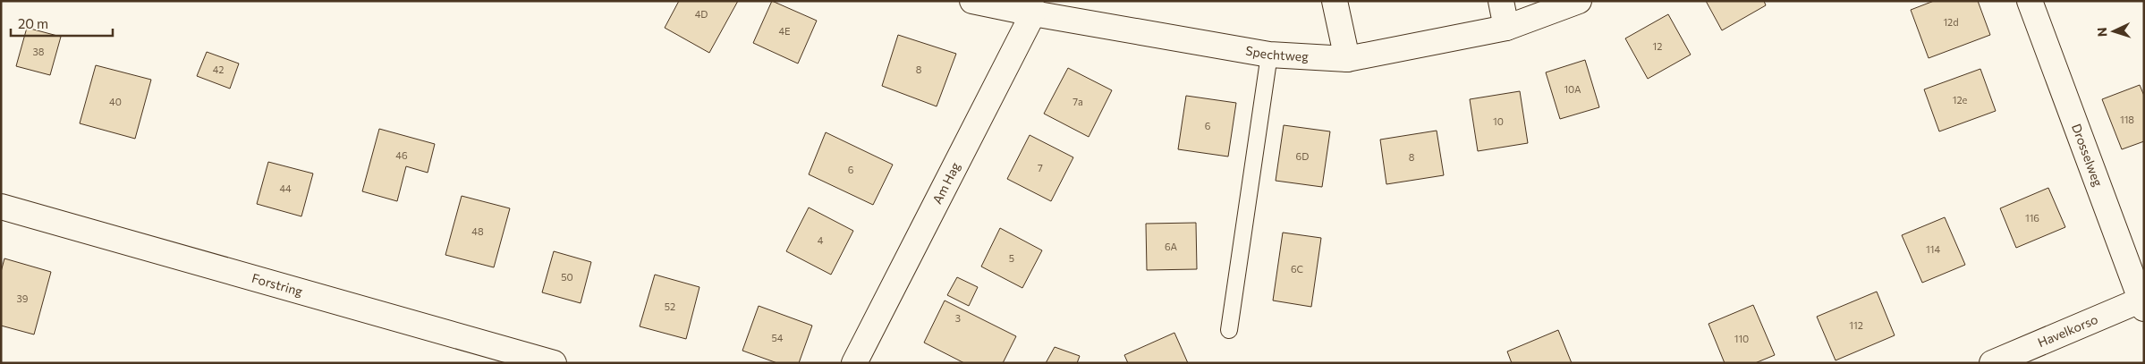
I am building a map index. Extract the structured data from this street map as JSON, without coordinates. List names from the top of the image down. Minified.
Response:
{"streets":{"street":["Spechtweg","Drosselweg","Am Hag","Forstring","Havelkorso"]},"crossings":[["Spechtweg","Am Hag"],["Drosselweg","Havelkorso"]],"house_numbers":["4D","12d","4E","12","38","42","8","10A","12e","40","7a","118","10","6","46","6D","8","7","6","44","116","48","4","6A","114","5","6C","50","39","52","3","112","54","110"],"scale_bar":"20 m","north":"left"}
